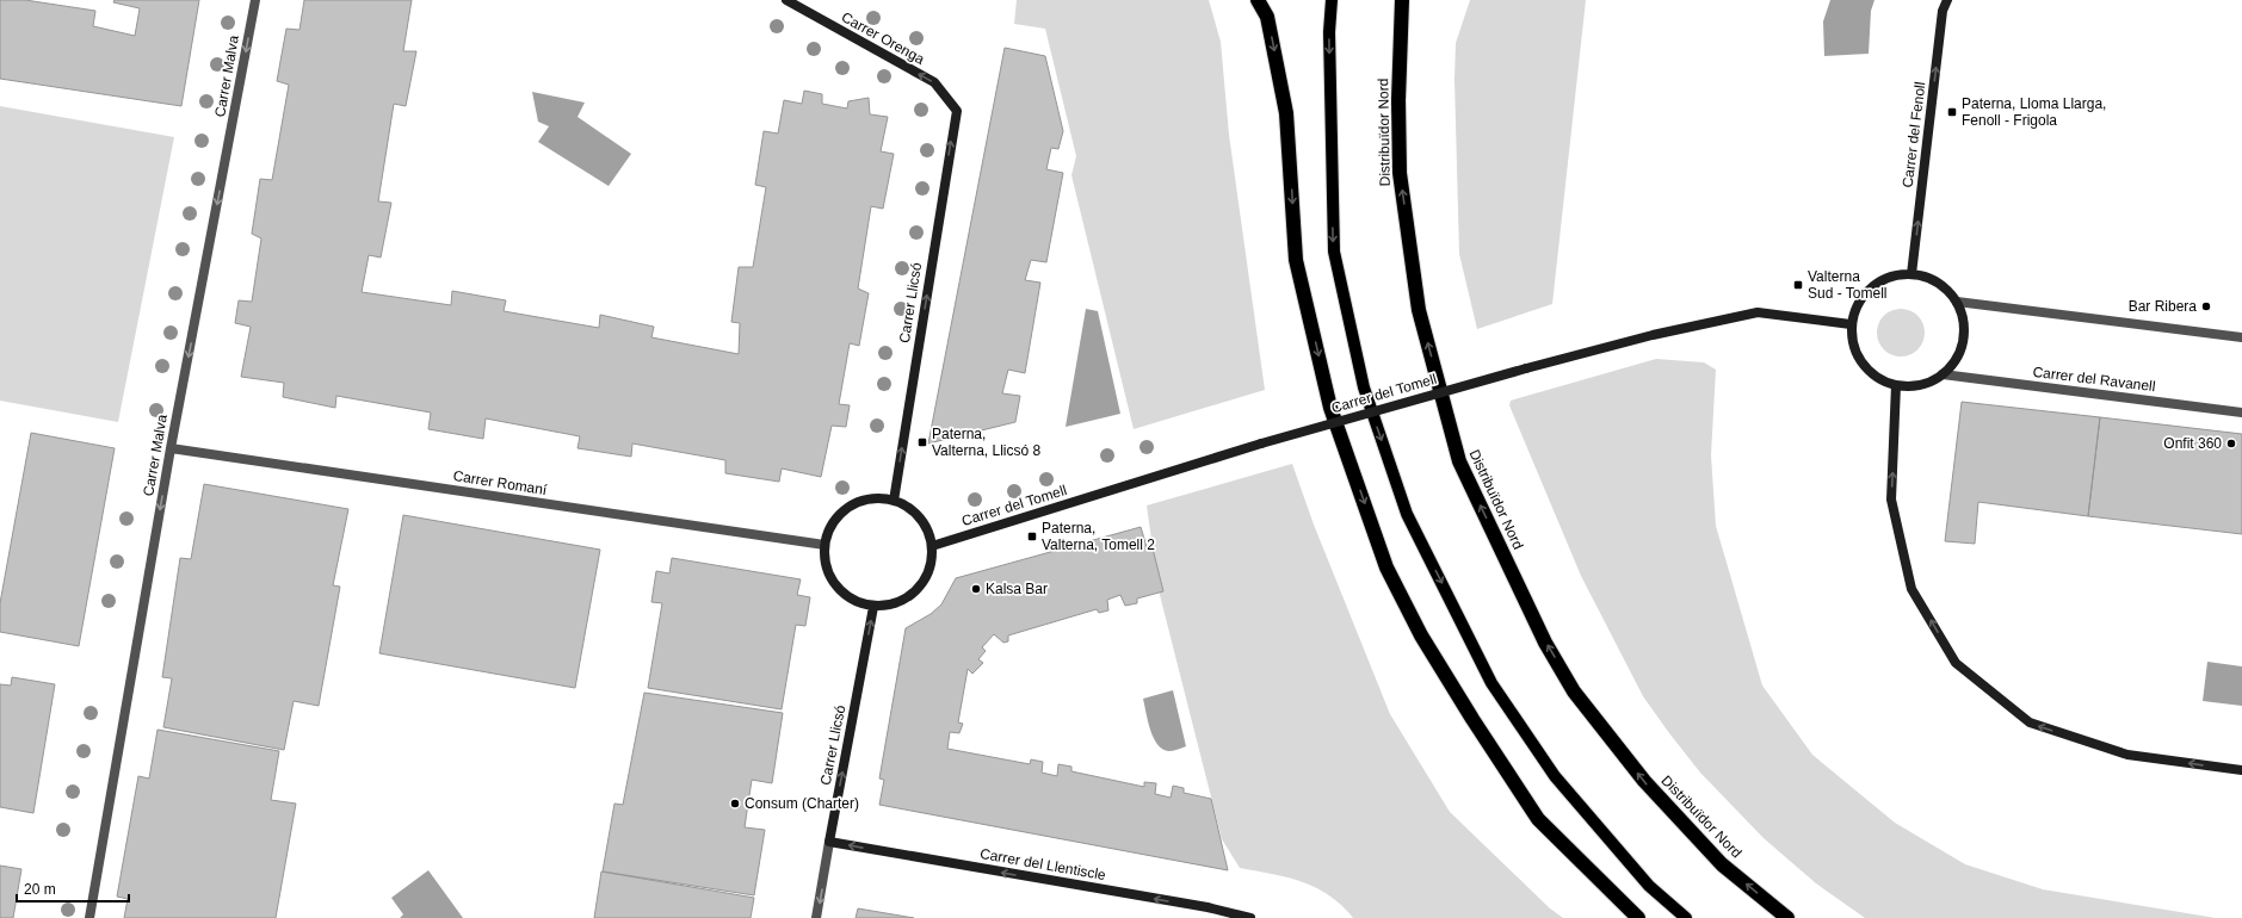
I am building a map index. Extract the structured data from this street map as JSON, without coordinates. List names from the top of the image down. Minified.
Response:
{"streets":{"highway":["Distribuïdor Nord"],"street":["Carrer Orenga","Carrer Malva","Carrer del Fenoll","Carrer Llicsó","Carrer del Ravanell","Carrer del Tomell","Carrer Romaní","Carrer del Llentiscle"]},"crossings":[["Carrer Orenga","Carrer Llicsó"],["Carrer Malva","Carrer Romaní"],["Carrer del Fenoll","Carrer del Ravanell"],["Carrer del Fenoll","Carrer del Tomell"],["Carrer Llicsó","Carrer del Tomell"],["Carrer Llicsó","Carrer Romaní"],["Carrer Llicsó","Carrer del Llentiscle"],["Carrer del Ravanell","Carrer del Tomell"],["Carrer del Tomell","Carrer Romaní"]],"one_way":["Carrer Orenga","Carrer Malva","Carrer del Fenoll","Carrer del Llentiscle"],"places":{"transit":["Paterna, Lloma Llarga, Fenoll - Frigola","Valterna Sud - Tomell","Paterna, Valterna, Llicsó 8","Paterna, Valterna, Tomell 2"],"other":["Bar Ribera","Onfit 360","Kalsa Bar","Consum (Charter)"]},"scale_bar":"20 m"}
